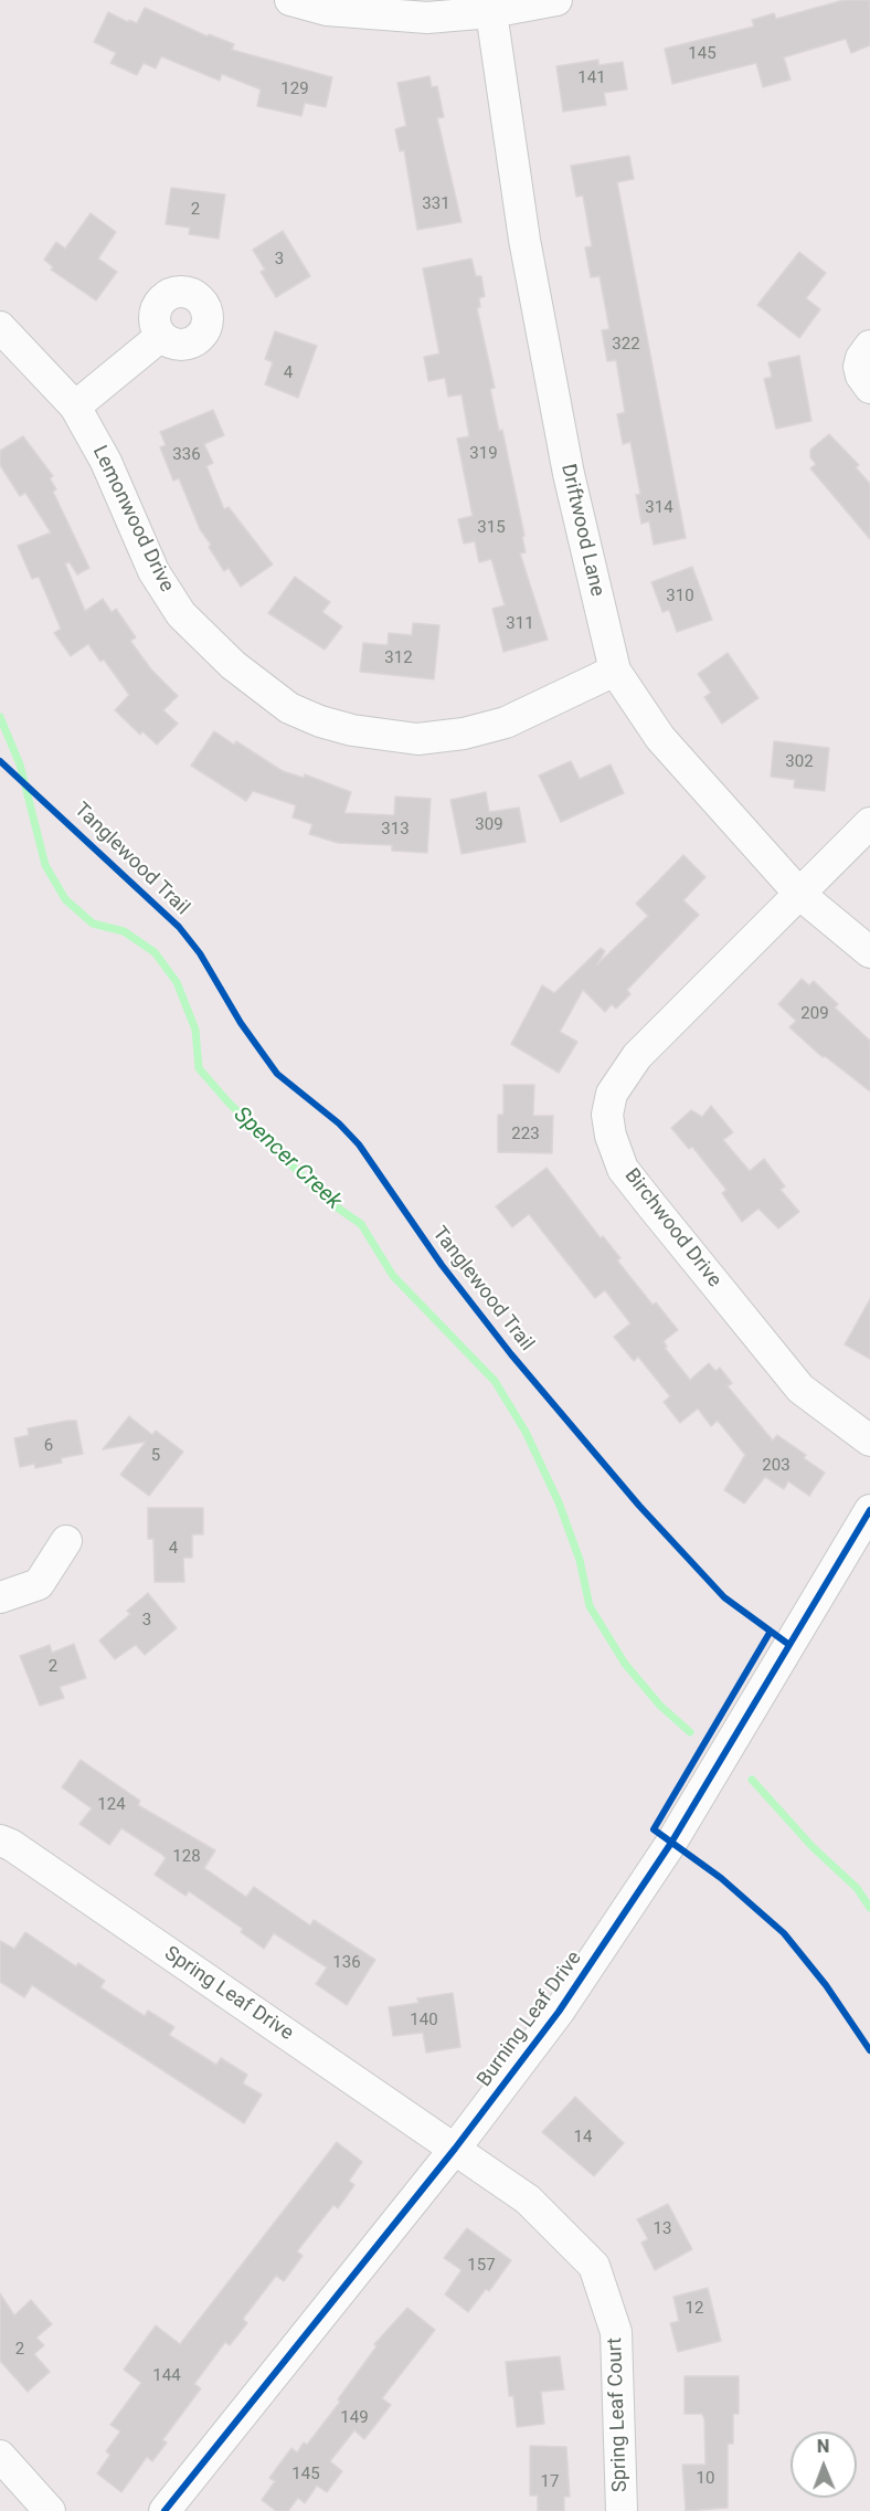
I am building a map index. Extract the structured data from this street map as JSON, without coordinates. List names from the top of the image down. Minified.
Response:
{"streets":{"street":["Lemonwood Drive","Driftwood Lane","Birchwood Drive","Spring Leaf Drive","Burning Leaf Drive","Spring Leaf Court"],"cycle path":["Tanglewood Trail"]},"crossings":[["Lemonwood Drive","Driftwood Lane"],["Driftwood Lane","Birchwood Drive"],["Spring Leaf Drive","Burning Leaf Drive"],["Spring Leaf Drive","Spring Leaf Court"],["Burning Leaf Drive","Spring Leaf Court"]],"water":["Spencer Creek"],"house_numbers":["145","141","129","331","2","3","322","4","319","336","314","315","310","311","312","302","309","313","209","223","6","5","203","4","3","2","124","128","136","140","14","13","157","12","2","144","149","145","10","17"],"north":"top"}
